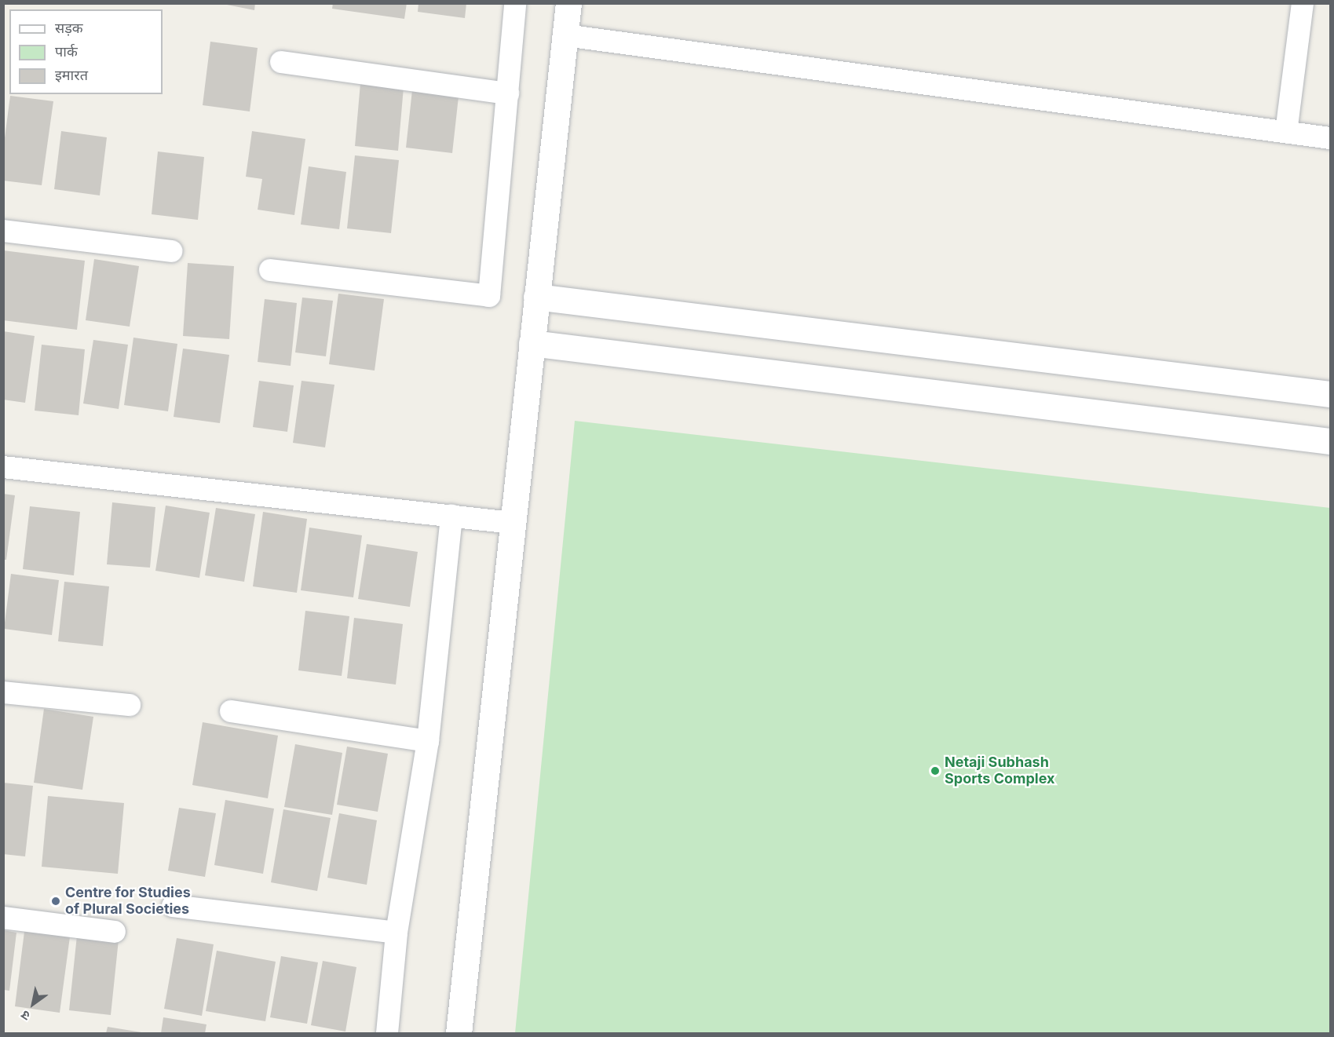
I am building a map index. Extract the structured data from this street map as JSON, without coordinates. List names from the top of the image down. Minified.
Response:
{"places":["Netaji Subhash Sports Complex","Centre for Studies of Plural Societies"],"legend":["सड़क","पार्क","इमारत"],"north":"bottom left"}
